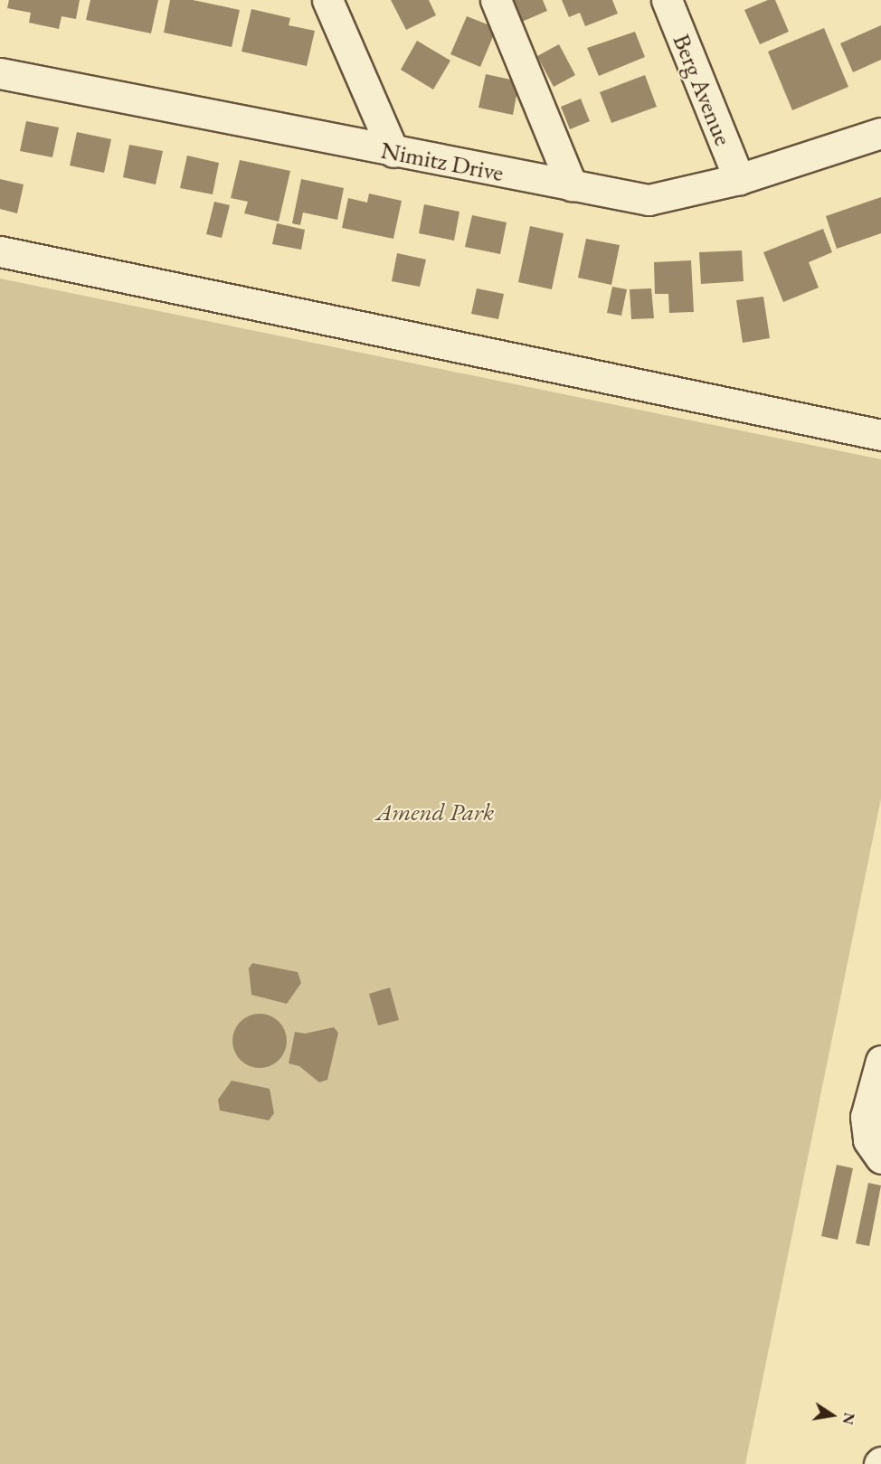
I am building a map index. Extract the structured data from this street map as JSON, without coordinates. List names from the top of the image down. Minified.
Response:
{"streets":{"street":["Berg Avenue","Nimitz Drive"]},"crossings":[["Berg Avenue","Nimitz Drive"]],"parks":["Amend Park"],"north":"right"}
